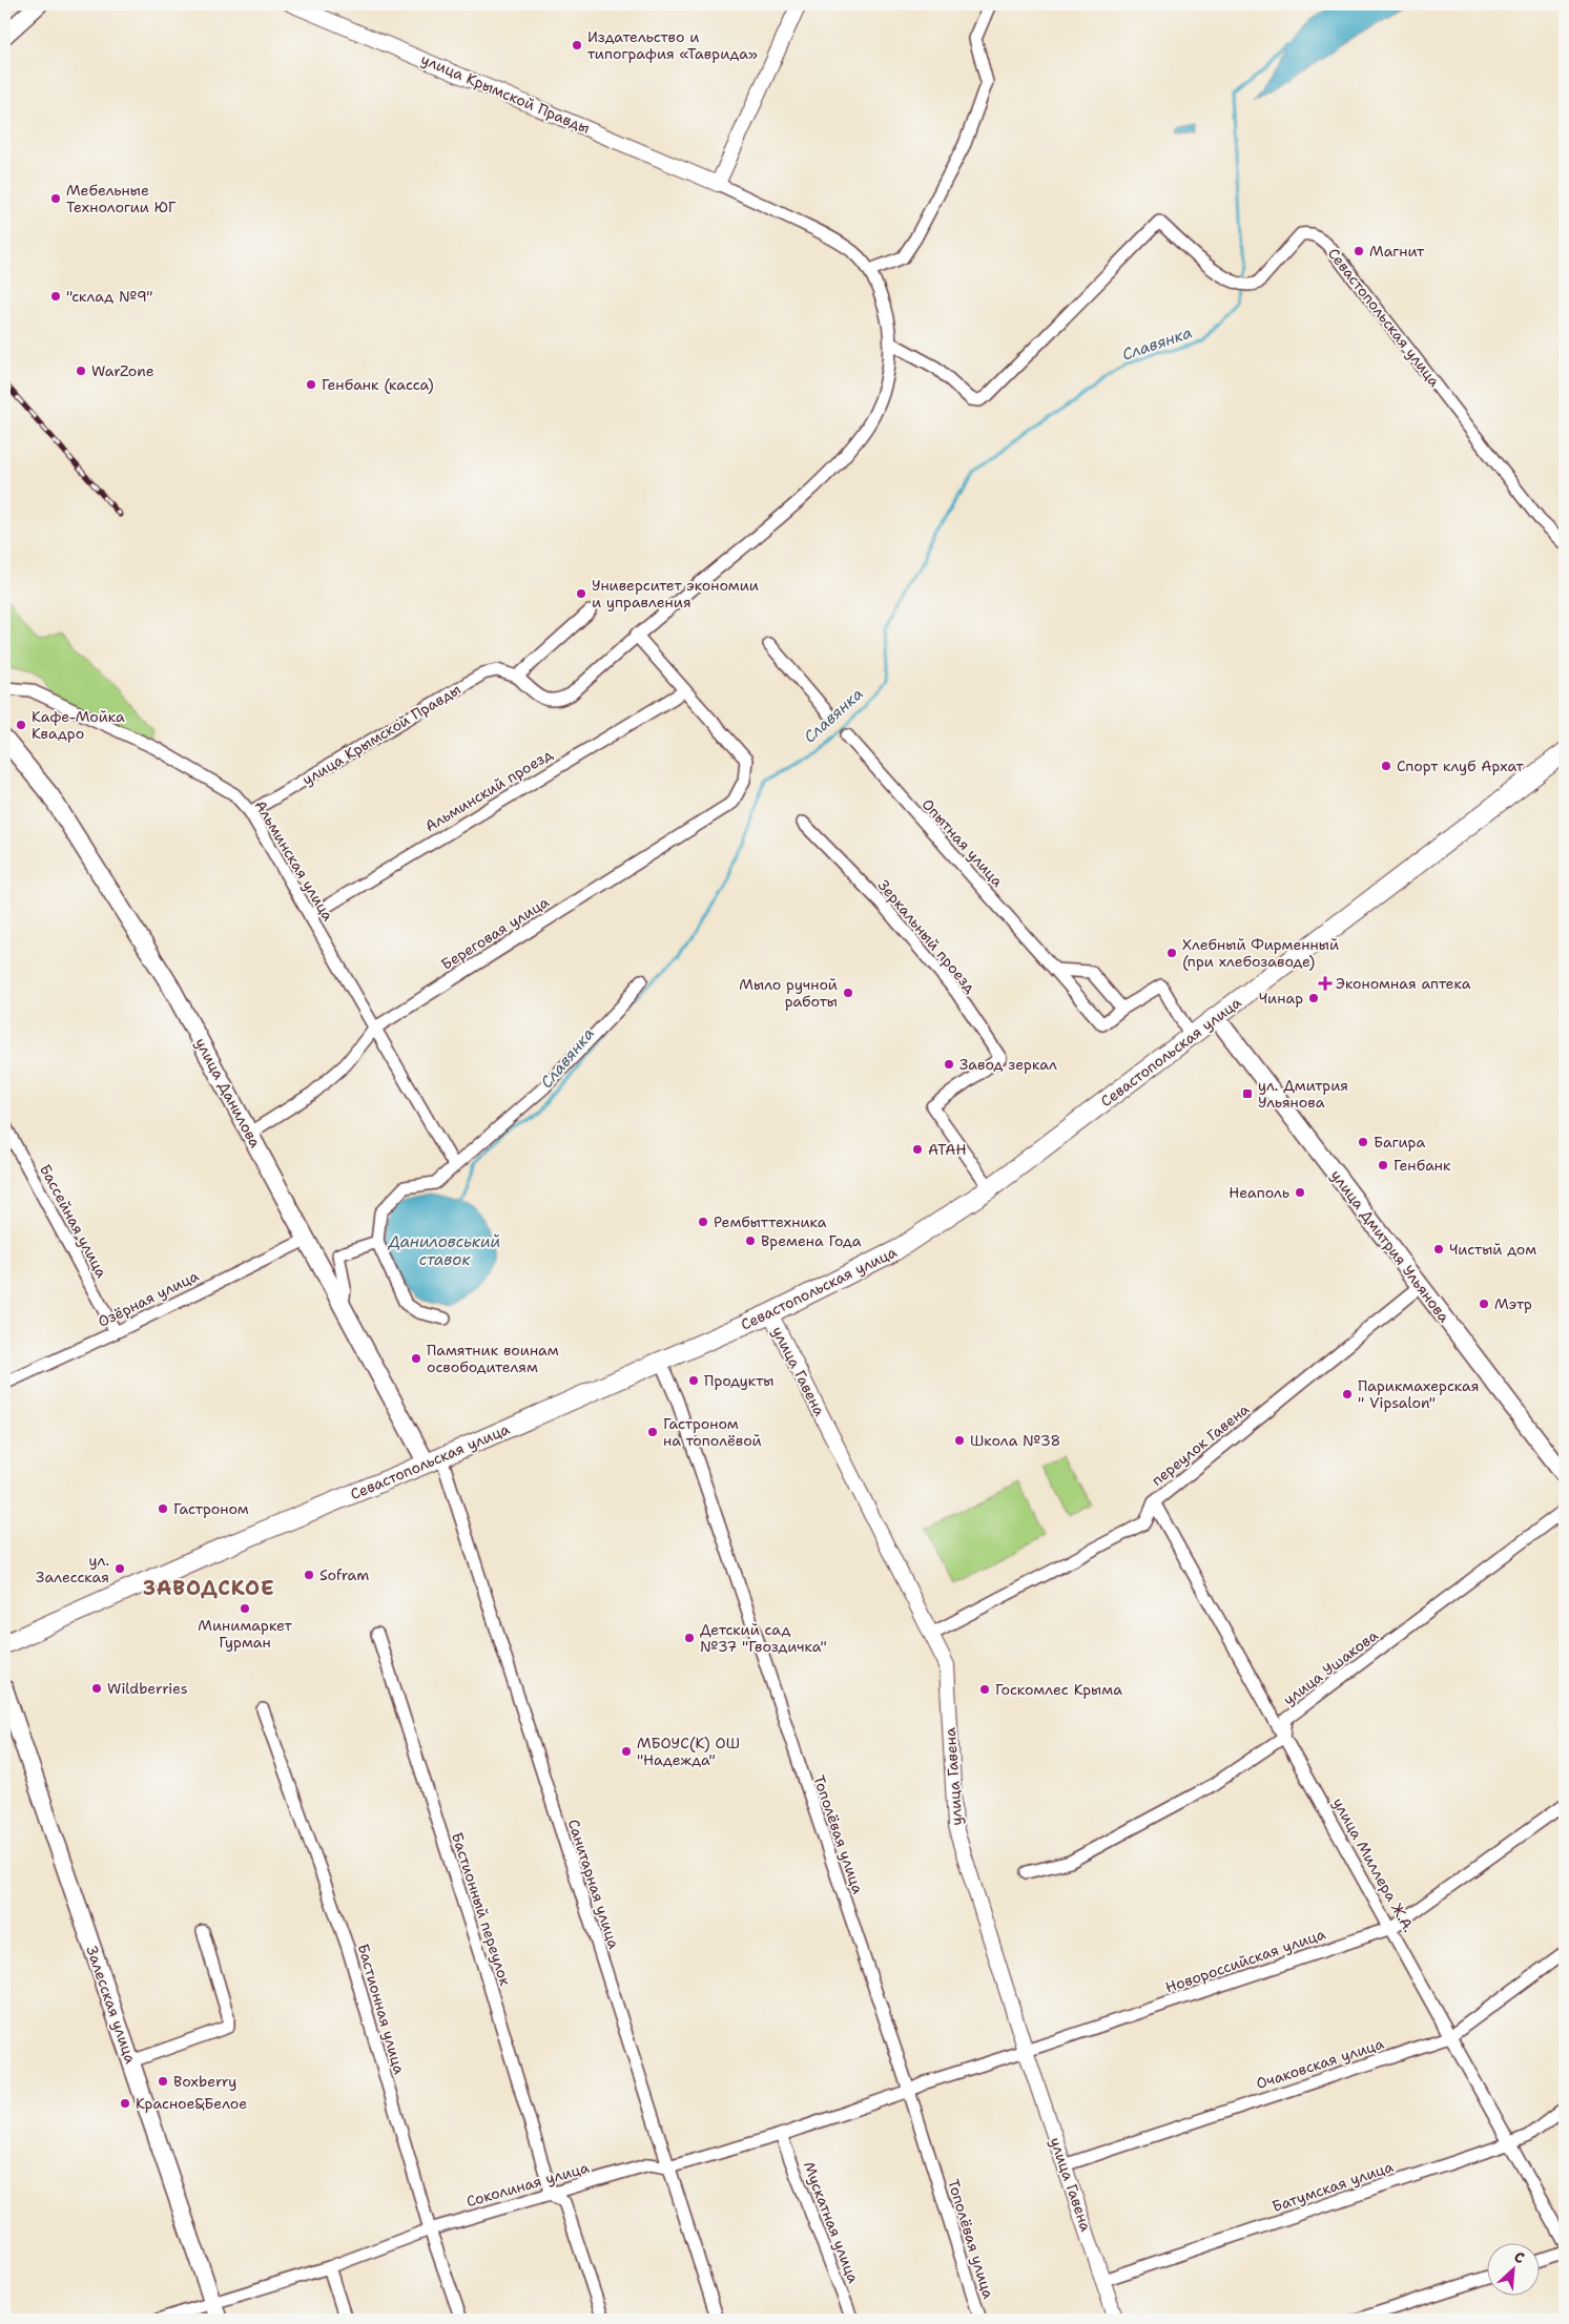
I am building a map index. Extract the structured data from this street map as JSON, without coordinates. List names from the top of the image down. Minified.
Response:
{"streets":{"main road":["Севастопольская улица","улица Данилова","улица Дмитрия Ульянова","Залесская улица"],"street":["улица Крымской Правды","Альминский проезд","Опытная улица","Альминская улица","Береговая улица","Зеркальный проезд","Бассейная улица","Озёрная улица","улица Гавена","переулок Гавена","улица Ушакова","Тополёвая улица","улица Миллера Ж.А.","Санитарная улица","Бастионный переулок","Новороссийская улица","Бастионная улица","Очаковская улица","Соколиная улица","Батумская улица","Мускатная улица"]},"crossings":[["улица Крымской Правды","Севастопольская улица"],["улица Крымской Правды","Альминская улица"],["Севастопольская улица","Опытная улица"],["Севастопольская улица","Зеркальный проезд"],["Севастопольская улица","улица Данилова"],["Севастопольская улица","улица Дмитрия Ульянова"],["Севастопольская улица","улица Гавена"],["Севастопольская улица","Тополёвая улица"],["Севастопольская улица","Санитарная улица"],["Альминский проезд","Альминская улица"],["Альминский проезд","Береговая улица"],["Альминская улица","Береговая улица"],["Береговая улица","улица Данилова"],["улица Данилова","Озёрная улица"],["улица Данилова","Санитарная улица"],["Бассейная улица","Озёрная улица"],["улица Дмитрия Ульянова","переулок Гавена"],["улица Гавена","переулок Гавена"],["улица Гавена","Новороссийская улица"],["улица Гавена","Очаковская улица"],["улица Гавена","Батумская улица"],["переулок Гавена","улица Миллера Ж.А."],["улица Ушакова","улица Миллера Ж.А."],["Тополёвая улица","Новороссийская улица"],["Тополёвая улица","Соколиная улица"],["улица Миллера Ж.А.","Новороссийская улица"],["улица Миллера Ж.А.","Очаковская улица"],["улица Миллера Ж.А.","Батумская улица"],["Санитарная улица","Соколиная улица"],["Бастионный переулок","Соколиная улица"],["Новороссийская улица","Соколиная улица"],["Залесская улица","Соколиная улица"],["Бастионная улица","Соколиная улица"],["Соколиная улица","Мускатная улица"]],"districts":["ЗАВОДСКОЕ"],"water":["Славянка","Даниловський ставок"],"places":{"other":["Издательство и типография «Таврида»","Мебельные Технологии ЮГ","Магнит","\"склад №9\"","WarZone","Генбанк (касса)","Университет экономии и управления","Кафе-Мойка Квадро","Спорт клуб Архат","Хлебный Фирменный (при хлебозаводе)","Мыло ручной работы","Чинар","Завод зеркал","Багира","АТАН","Генбанк","Неаполь","Рембыттехника","Времена Года","Чистый дом","Мэтр","Памятник воинам освободителям","Продукты","Парикмахерская \" Vipsalon\"","Гастроном на тополёвой","Школа №38","Гастроном","ул. Залесская","Sofram","Минимаркет Гурман","Детский сад №37 \"Гвоздичка\"","Wildberries","Госкомлес Крыма","МБОУС(К) ОШ \"Надежда\"","Boxberry","Красное&Белое"],"health":["Экономная аптека"],"transit":["ул. Дмитрия Ульянова"]},"north":"top right"}
